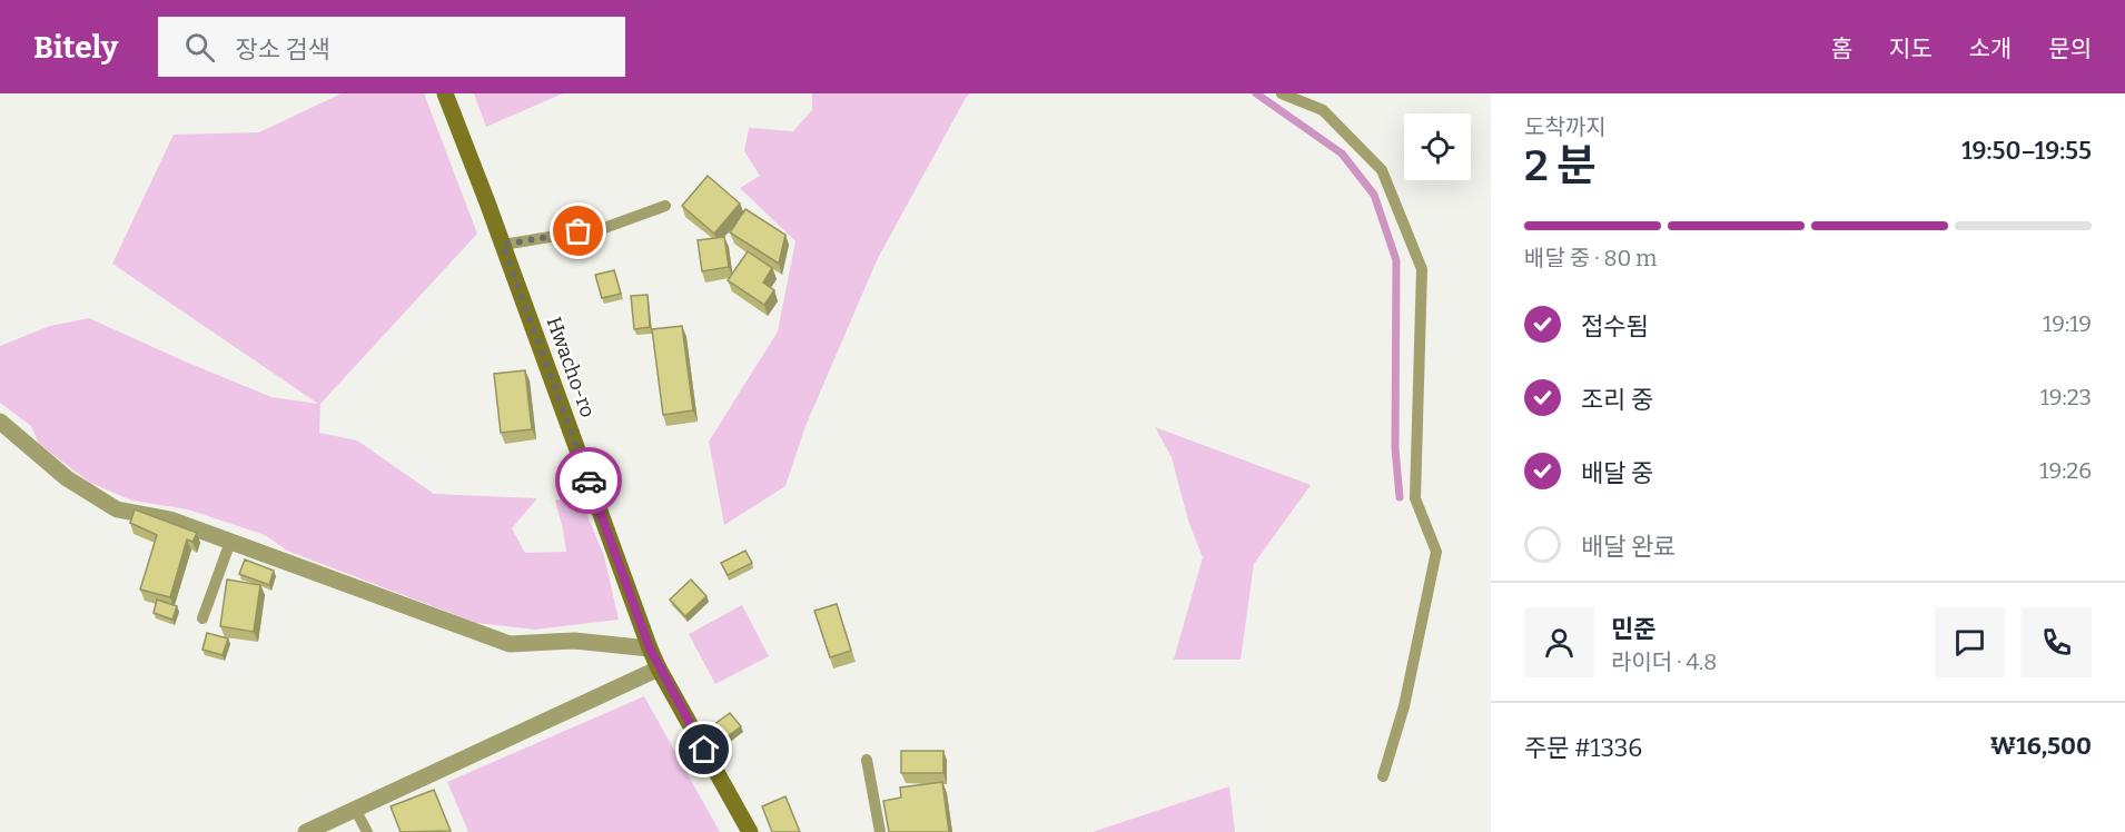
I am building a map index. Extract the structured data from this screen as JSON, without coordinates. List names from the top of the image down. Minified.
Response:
{"streets":{"street":["Hwacho-ro"]},"page":{"header":"Bitely","search":"장소 검색","nav":["홈","지도","소개","문의"],"heading":["2 분","도착까지","19:50–19:55"],"panel":["민준","라이더 · 4.8","주문 #1336","₩16,500"],"bar":"배달 중 · 80 m","list":[["접수됨","19:19"],["조리 중","19:23"],["배달 중","19:26"],"배달 완료"]}}
